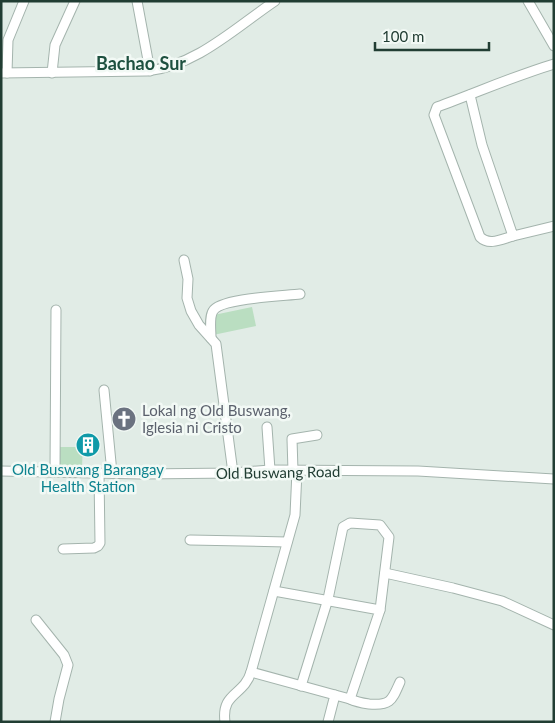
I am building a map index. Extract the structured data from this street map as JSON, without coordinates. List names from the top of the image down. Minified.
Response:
{"streets":{"street":["Old Buswang Road"]},"districts":["Bachao Sur"],"places":{"church":["Lokal ng Old Buswang, Iglesia ni Cristo"],"building":["Old Buswang Barangay Health Station"]},"scale_bar":"100 m"}
